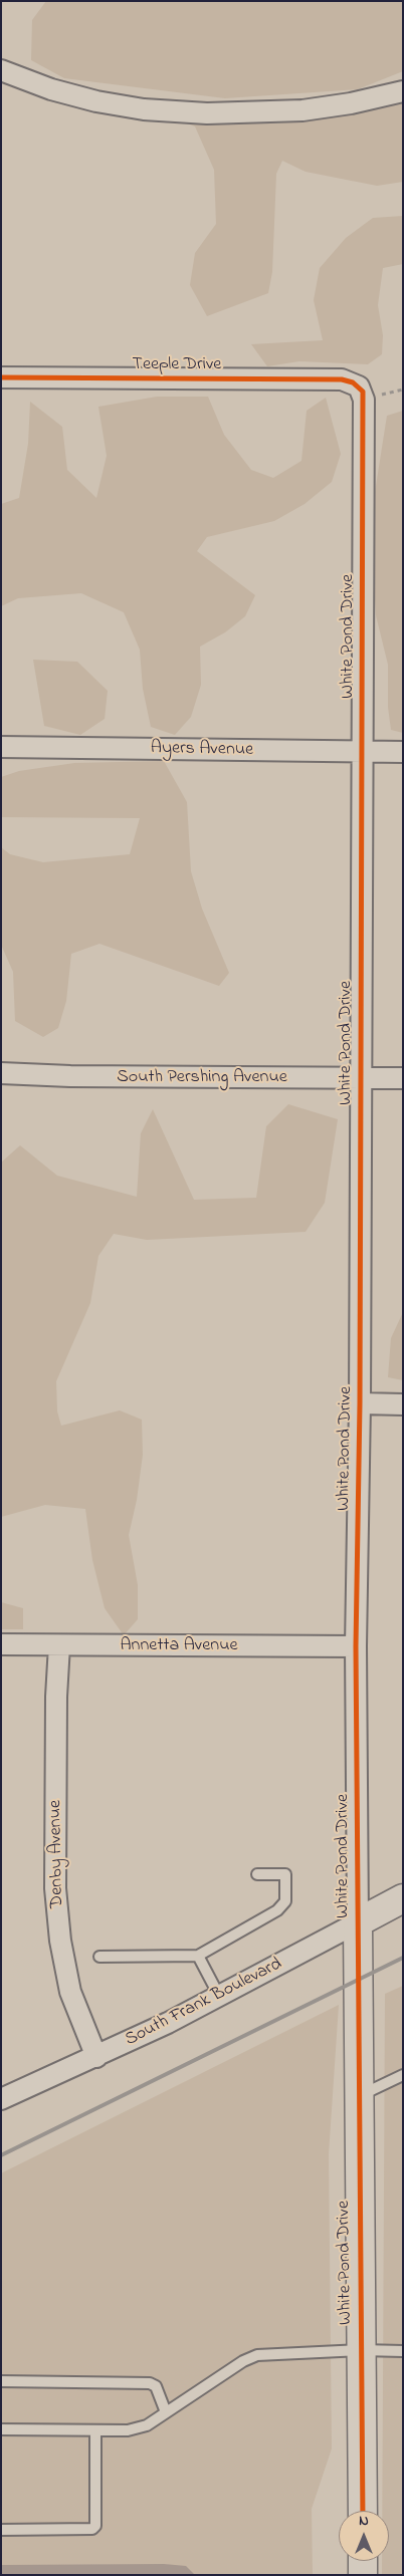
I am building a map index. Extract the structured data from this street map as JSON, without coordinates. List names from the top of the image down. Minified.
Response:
{"streets":{"street":["Teeple Drive","White Pond Drive","Ayers Avenue","South Pershing Avenue","Annetta Avenue","Denby Avenue","South Frank Boulevard"]},"crossings":[["Teeple Drive","White Pond Drive"],["White Pond Drive","Ayers Avenue"],["White Pond Drive","South Pershing Avenue"],["White Pond Drive","Annetta Avenue"],["White Pond Drive","South Frank Boulevard"],["Annetta Avenue","Denby Avenue"],["Denby Avenue","South Frank Boulevard"]],"north":"top"}
